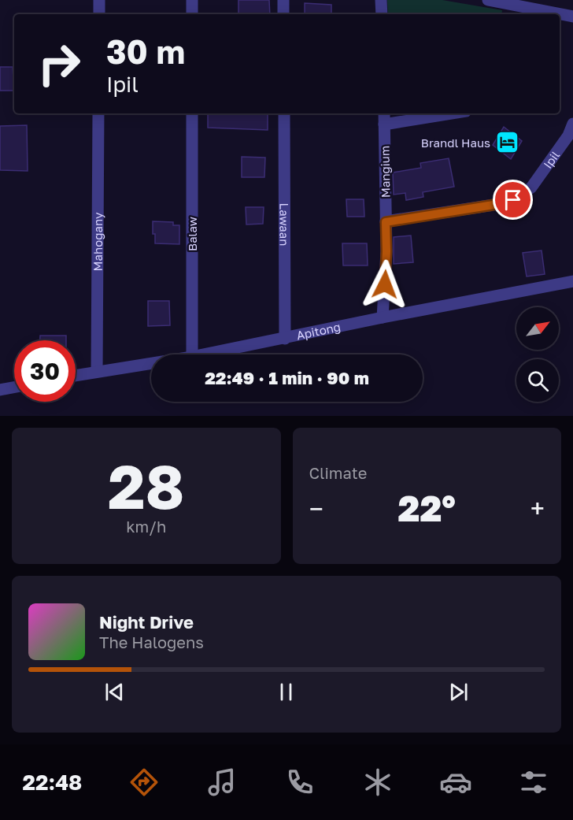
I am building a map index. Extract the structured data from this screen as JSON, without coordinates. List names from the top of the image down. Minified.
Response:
{"streets":{"street":["Ipil","Mangium","Lawaan","Balaw","Mahogany","Apitong"]},"crossings":[["Ipil","Mangium"],["Mangium","Apitong"],["Lawaan","Apitong"],["Mahogany","Apitong"]],"places":{"hotel":["Brandl Haus"]},"north":"top right","page":{"turn":["30 m","Ipil"],"limit":"30","trip":"22:49 · 1 min · 90 m","tile":[["28","km/h"],"Climate"],"heat":["−","22°","+"],"song":["Night Drive","The Halogens"],"tabs":"22:48"}}
